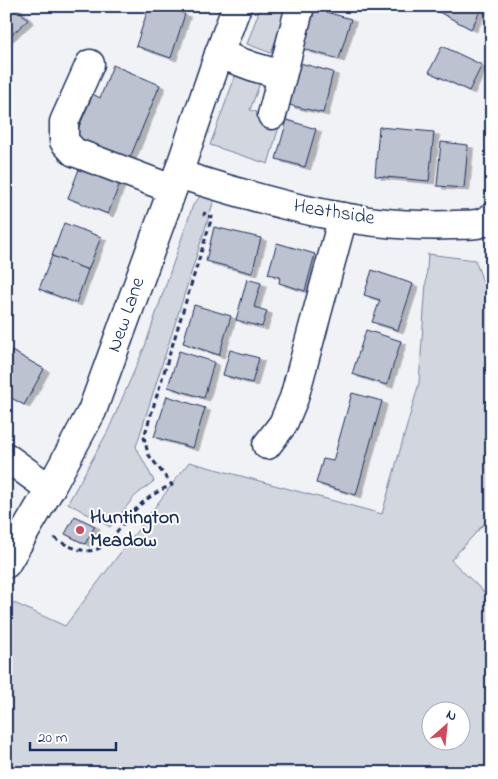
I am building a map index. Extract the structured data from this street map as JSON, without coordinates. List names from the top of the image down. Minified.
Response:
{"streets":{"street":["Heathside","New Lane"]},"crossings":[["Heathside","New Lane"]],"places":["Huntington Meadow"],"scale_bar":"20 m","north":"top right"}
